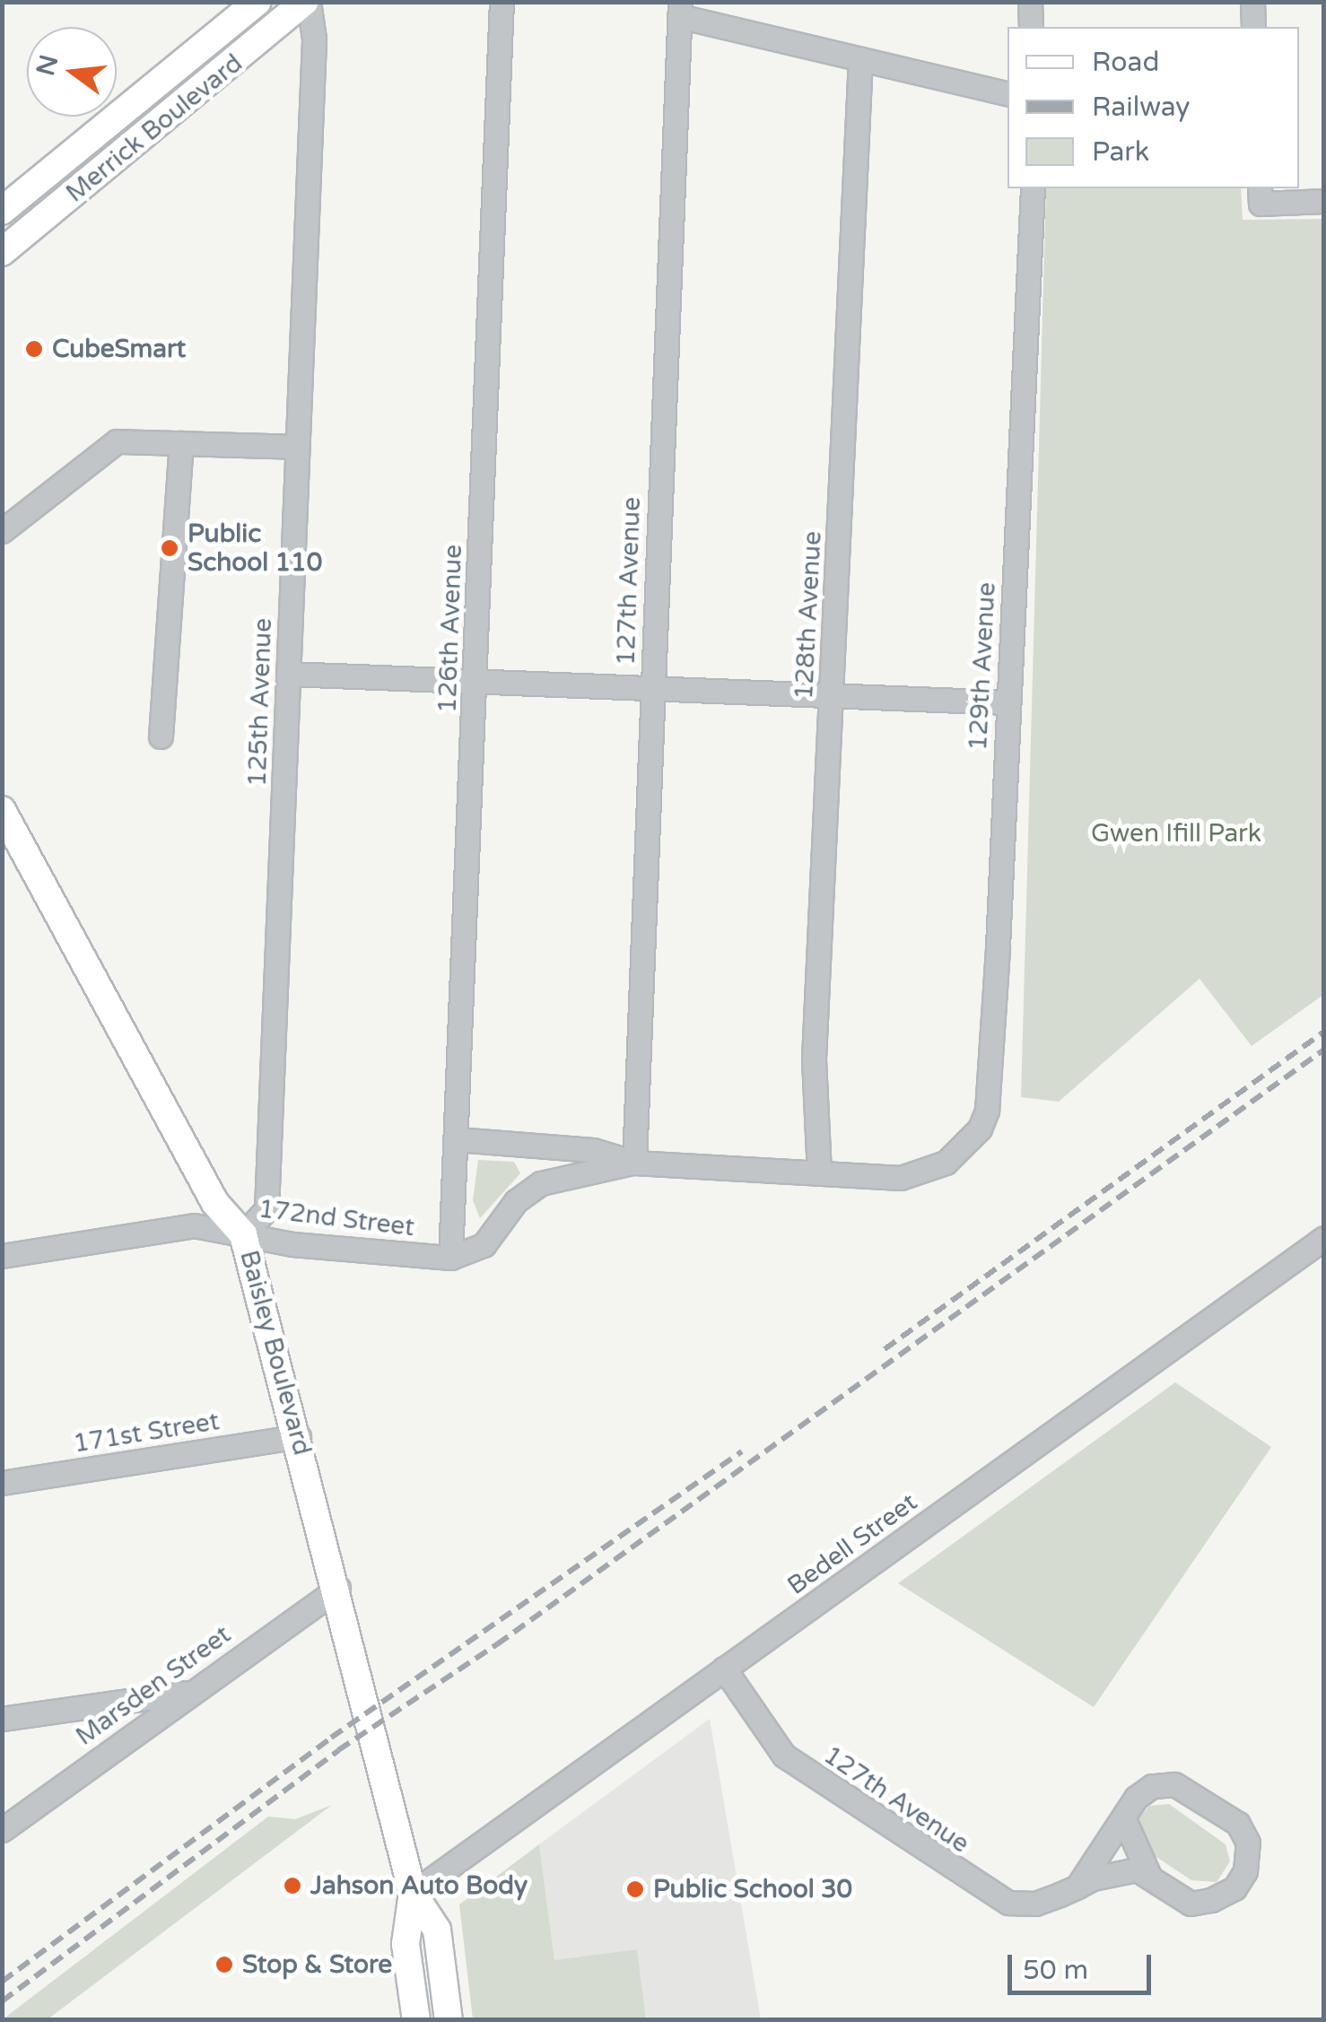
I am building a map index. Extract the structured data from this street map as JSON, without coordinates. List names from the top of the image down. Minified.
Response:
{"streets":{"main road":["Merrick Boulevard","Baisley Boulevard"],"street":["127th Avenue","128th Avenue","126th Avenue","129th Avenue","125th Avenue","172nd Street","171st Street","Bedell Street","Marsden Street"]},"crossings":[["Merrick Boulevard","125th Avenue"],["127th Avenue","Bedell Street"],["128th Avenue","129th Avenue"],["126th Avenue","172nd Street"],["125th Avenue","172nd Street"],["125th Avenue","Baisley Boulevard"],["172nd Street","Baisley Boulevard"],["Baisley Boulevard","171st Street"],["Baisley Boulevard","Bedell Street"],["Baisley Boulevard","Marsden Street"]],"parks":["Gwen Ifill Park"],"places":["CubeSmart","Public School 110","Jahson Auto Body","Public School 30","Stop & Store"],"legend":["Road","Railway","Park"],"scale_bar":"50 m","north":"left"}
